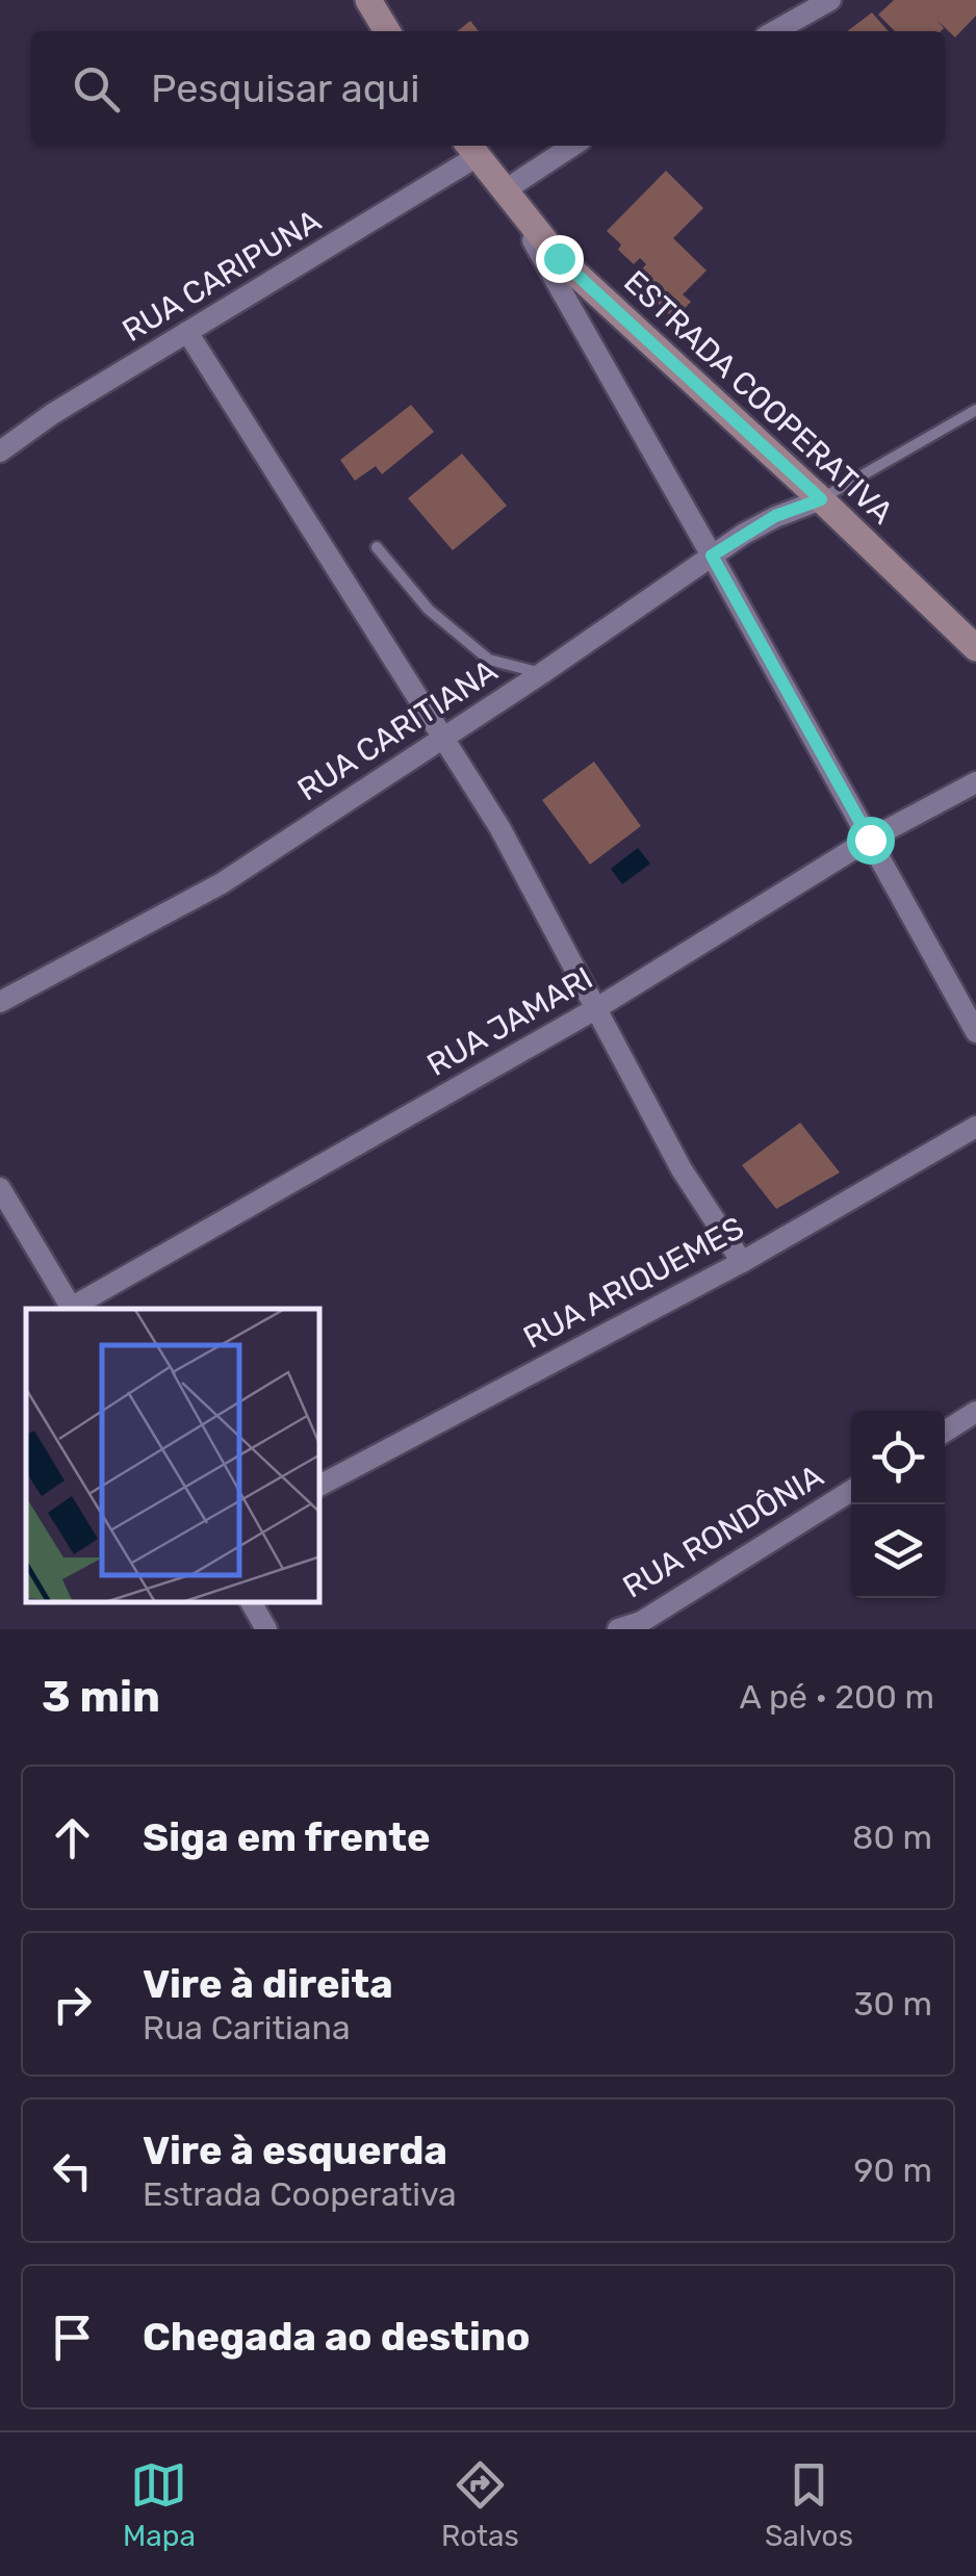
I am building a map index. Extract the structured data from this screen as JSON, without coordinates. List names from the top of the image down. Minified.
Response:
{"streets":{"street":["RUA CARIPUNA","ESTRADA COOPERATIVA","RUA CARITIANA","RUA JAMARI","RUA ARIQUEMES","RUA RONDÔNIA"]},"crossings":[["RUA CARIPUNA","ESTRADA COOPERATIVA"],["ESTRADA COOPERATIVA","RUA CARITIANA"]],"page":{"search":"Pesquisar aqui","heading":["3 min","A pé · 200 m"],"list":[["Siga em frente","80 m"],["Vire à direita","Rua Caritiana","30 m"],["Vire à esquerda","Estrada Cooperativa","90 m"],"Chegada ao destino"],"nav":["Mapa","Rotas","Salvos"]}}
